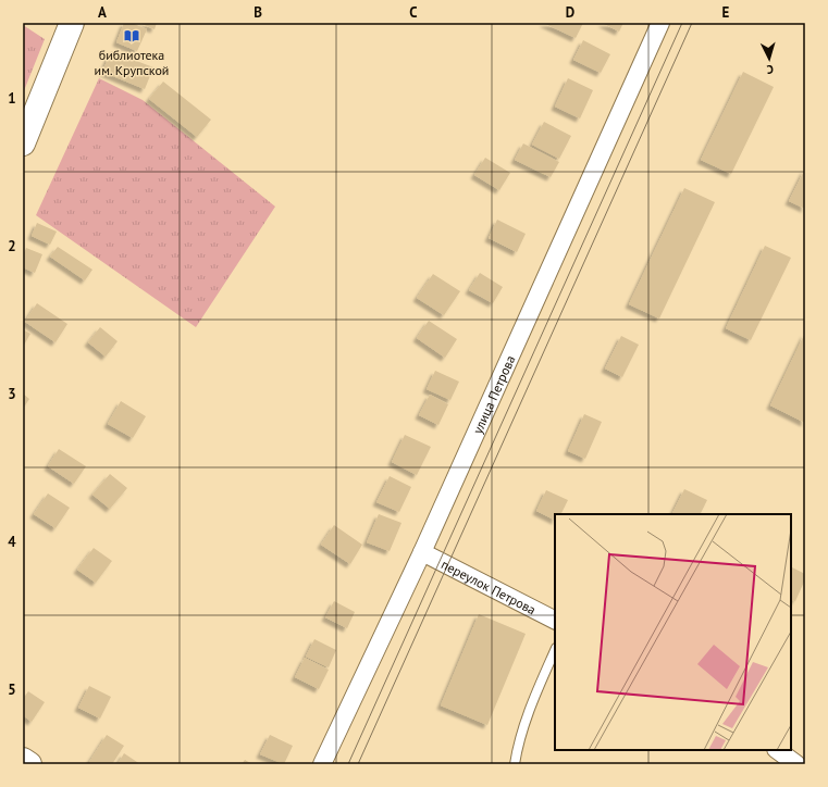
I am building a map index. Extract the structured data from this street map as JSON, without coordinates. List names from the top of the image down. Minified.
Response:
{"streets":{"street":["улица Петрова","переулок Петрова"]},"crossings":[["улица Петрова","переулок Петрова"]],"places":{"library":["библиотека им. Крупской"]},"north":"bottom","grid":{"columns":["A","B","C","D","E"],"rows":["1","2","3","4","5"]}}
